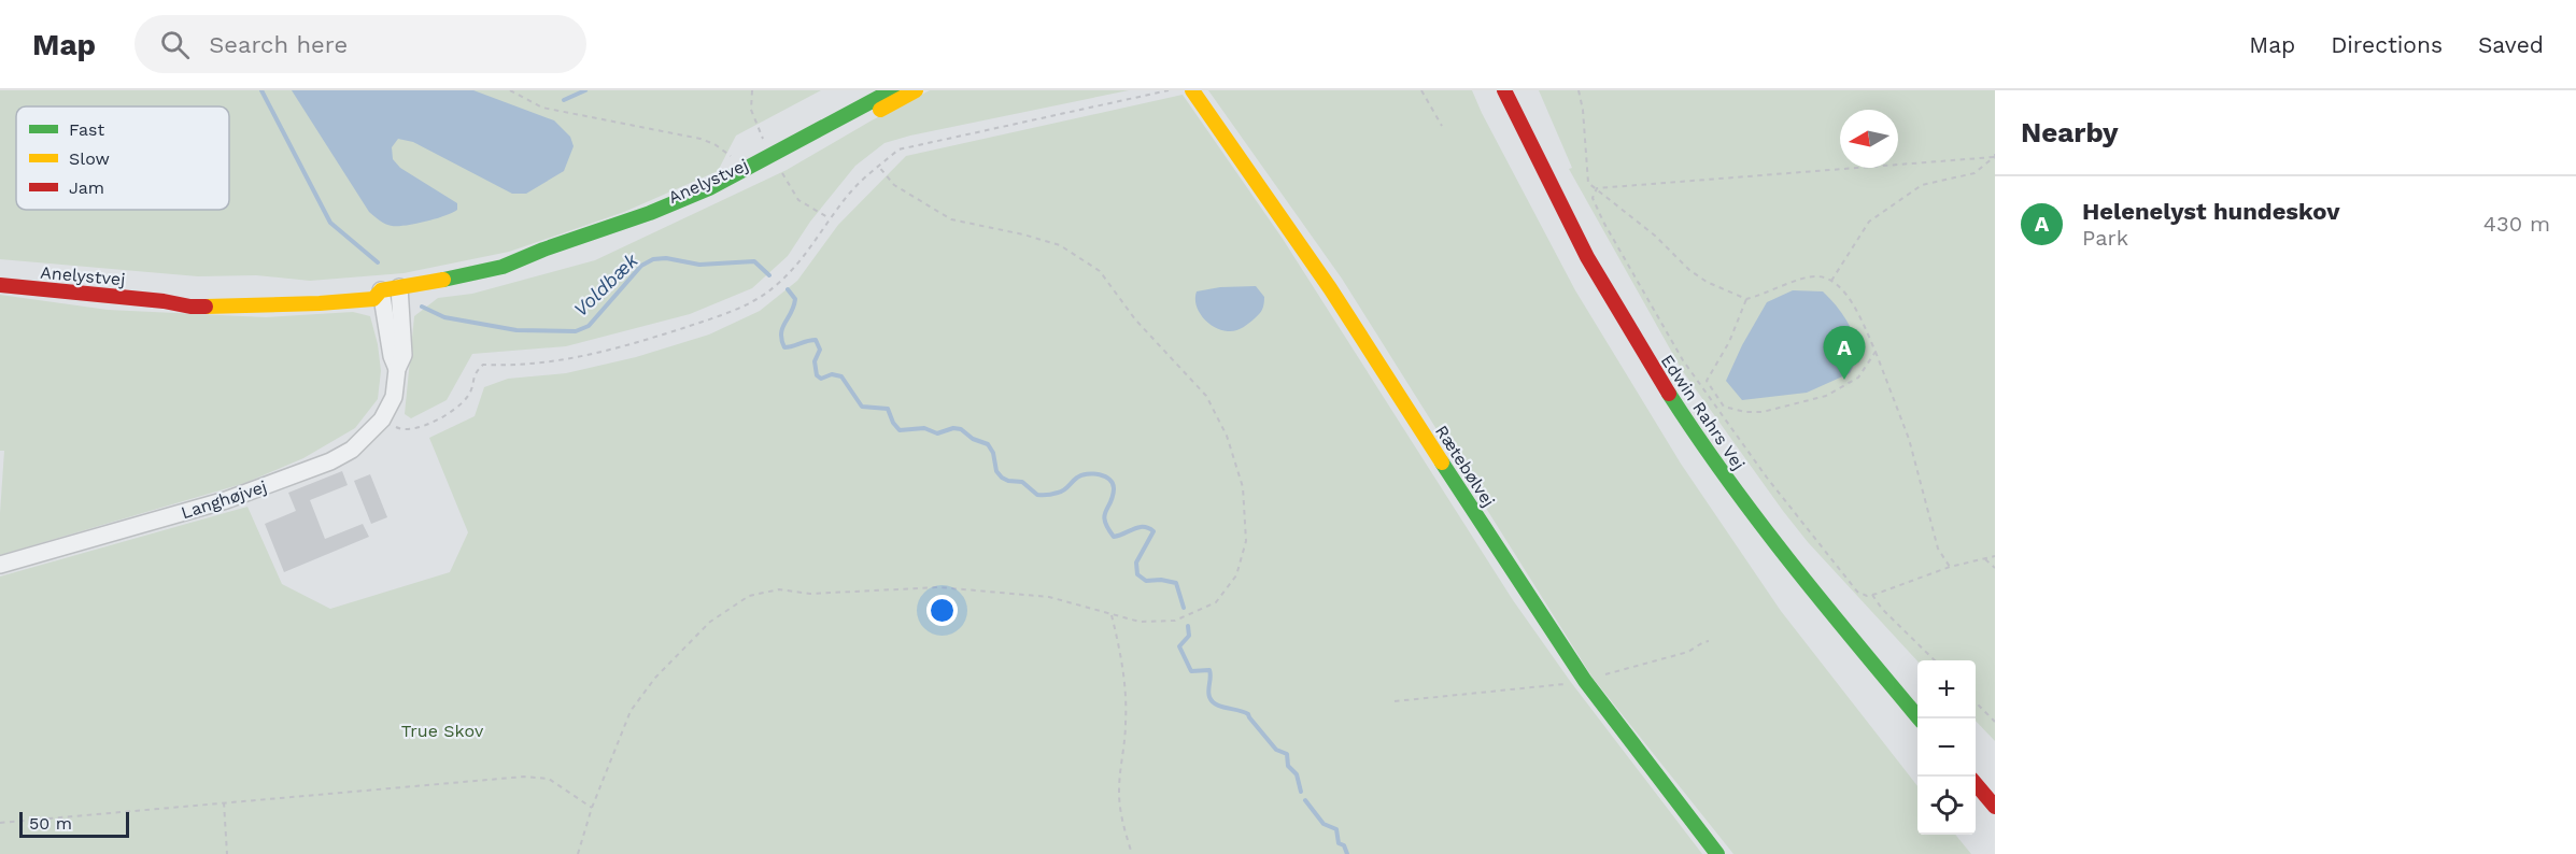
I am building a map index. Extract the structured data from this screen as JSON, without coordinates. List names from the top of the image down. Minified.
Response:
{"streets":{"main road":["Anelystvej","Edwin Rahrs Vej","Rætebølvej"],"street":["Langhøjvej"]},"crossings":[["Anelystvej","Langhøjvej"]],"water":["Voldbæk"],"parks":["True Skov"],"legend":["Fast","Slow","Jam"],"scale_bar":"50 m","north":"left","page":{"header":"Map","search":"Search here","nav":["Map","Directions","Saved"],"heading":"Nearby","list":[{"mark":"A","name":"Helenelyst hundeskov","note":"Park","value":"430 m"}],"pins":"A","map_buttons":["+","−"],"scale":"50 m"}}
